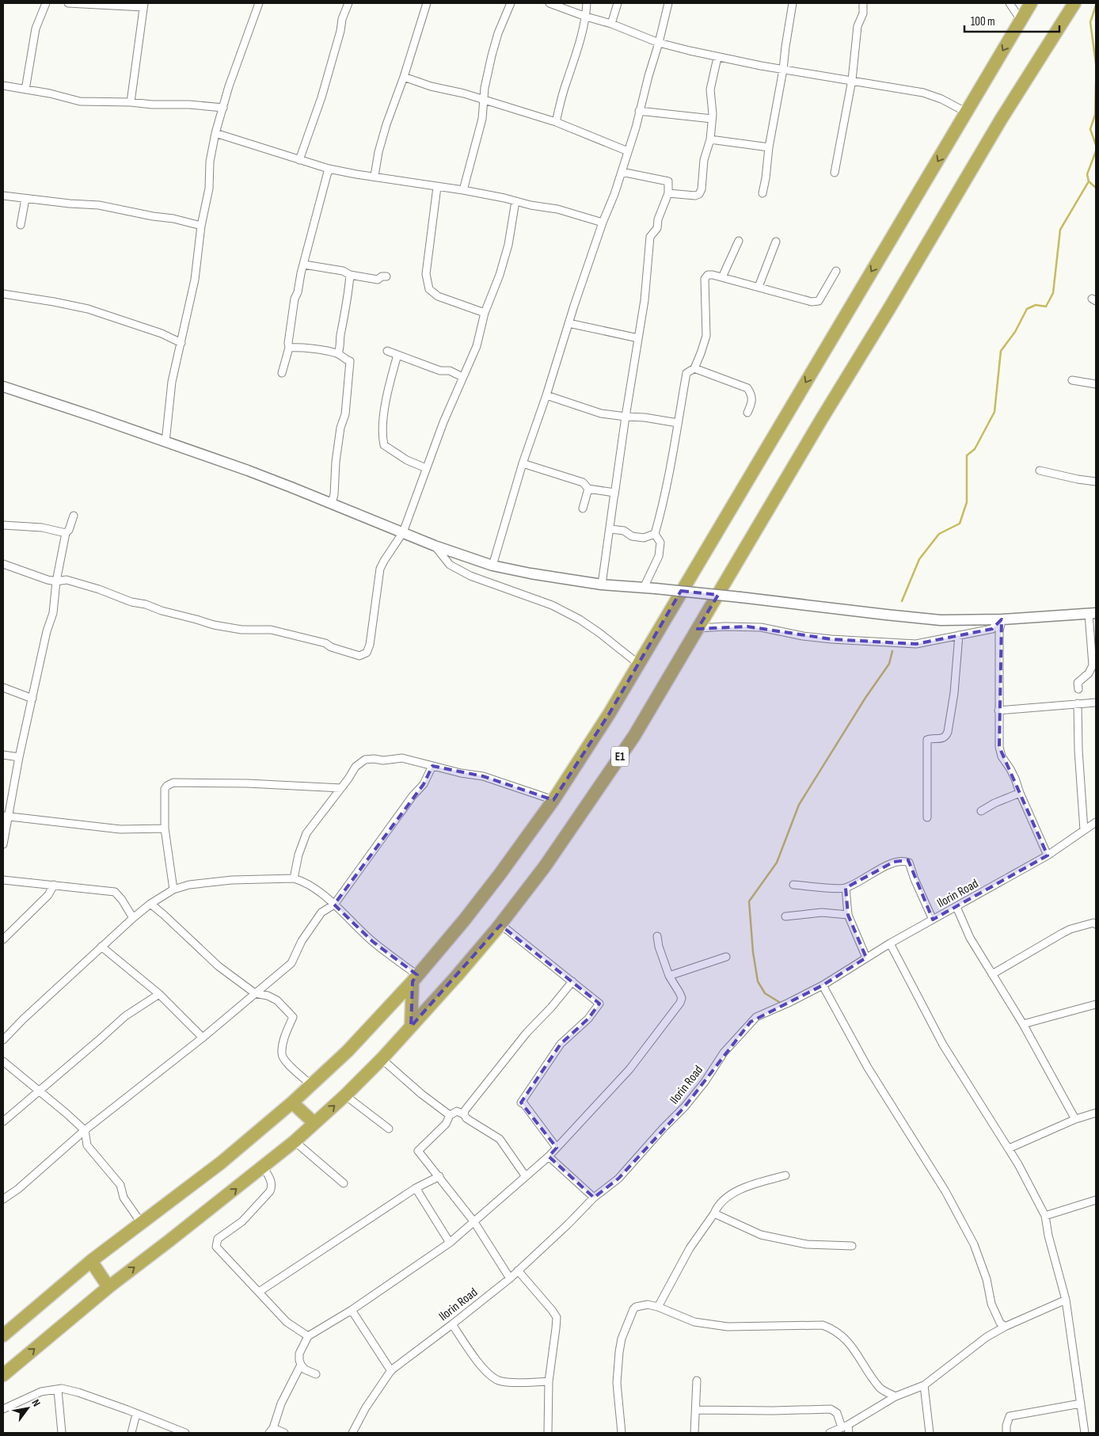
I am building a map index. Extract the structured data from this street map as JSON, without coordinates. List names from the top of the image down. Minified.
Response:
{"streets":{"highway":["E1"],"street":["Ilorin Road"]},"scale_bar":"100 m","north":"top right"}
